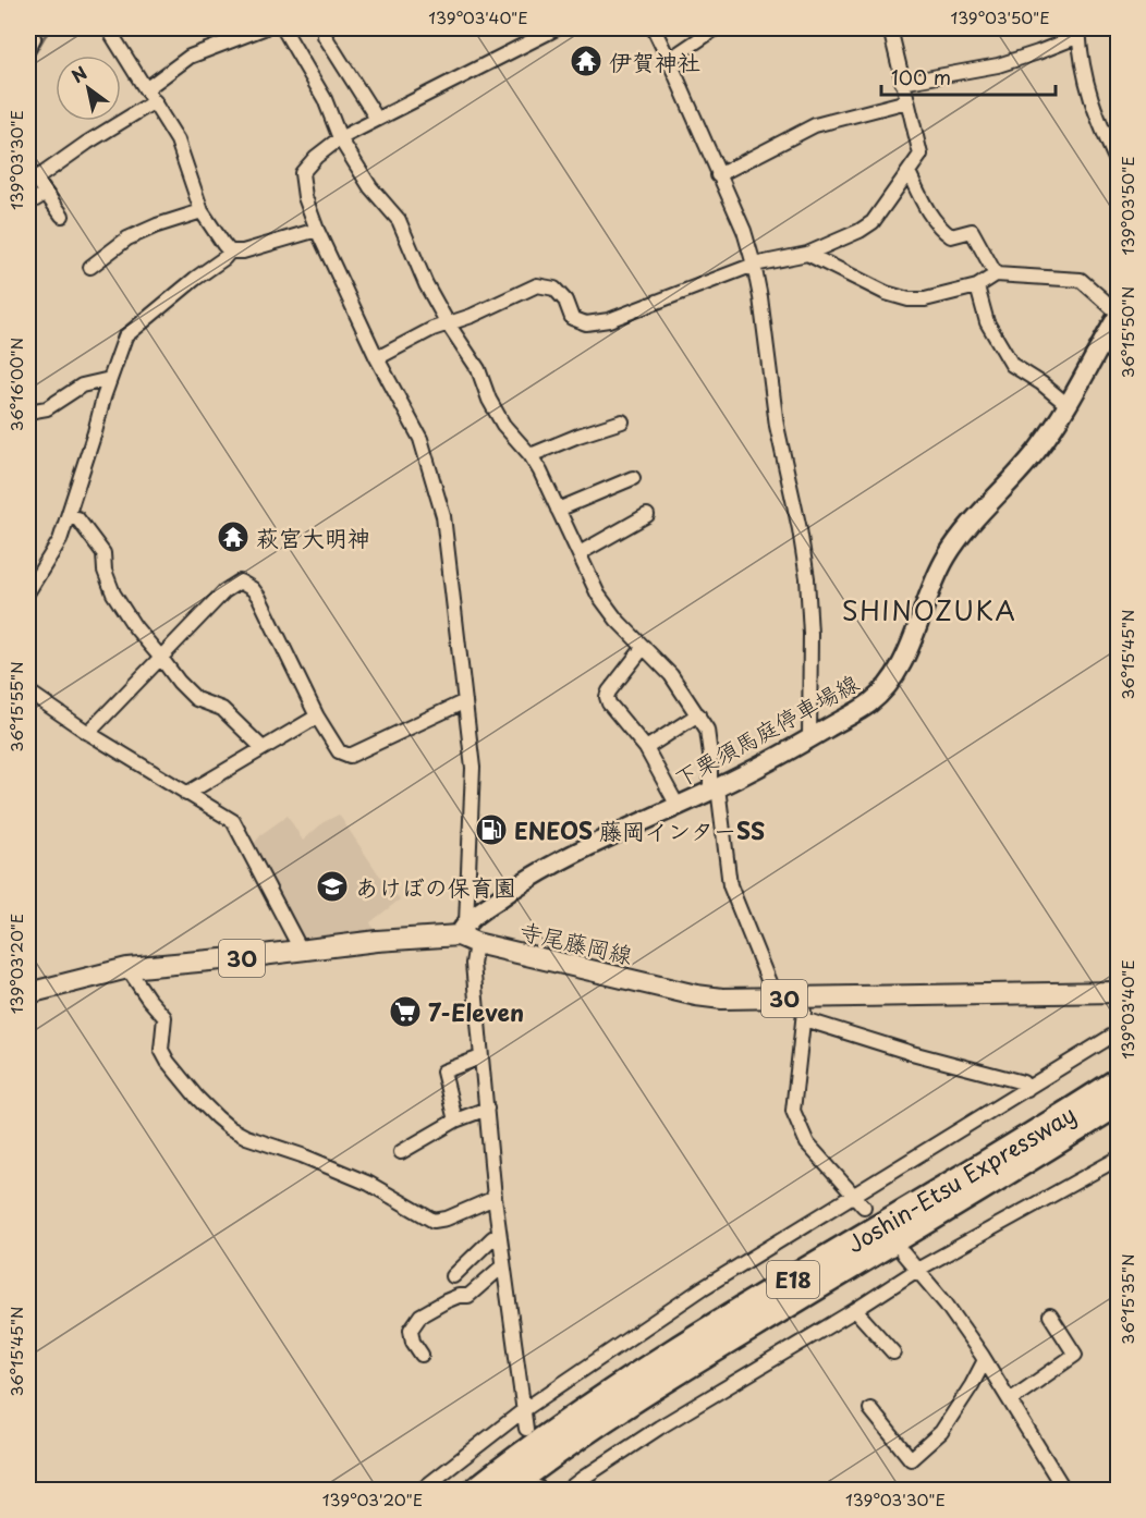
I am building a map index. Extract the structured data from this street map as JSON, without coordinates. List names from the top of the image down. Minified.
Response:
{"streets":{"highway":["Joshin-Etsu Expressway","E18"],"main road":["下栗須馬庭停車場線","寺尾藤岡線","30"]},"crossings":[["下栗須馬庭停車場線","寺尾藤岡線"]],"districts":["SHINOZUKA"],"places":{"temple":["伊賀神社","萩宮大明神"],"fuel station":["ENEOS 藤岡インターSS"],"school or university":["あけぼの保育園"],"supermarket":["7-Eleven"]},"scale_bar":"100 m","north":"top left","coordinates":["139°03'40\"E","139°03'50\"E","139°03'30\"E","36°15'50\"N","36°16'00\"N","36°15'45\"N","36°15'55\"N","139°03'20\"E","36°15'35\"N"]}
